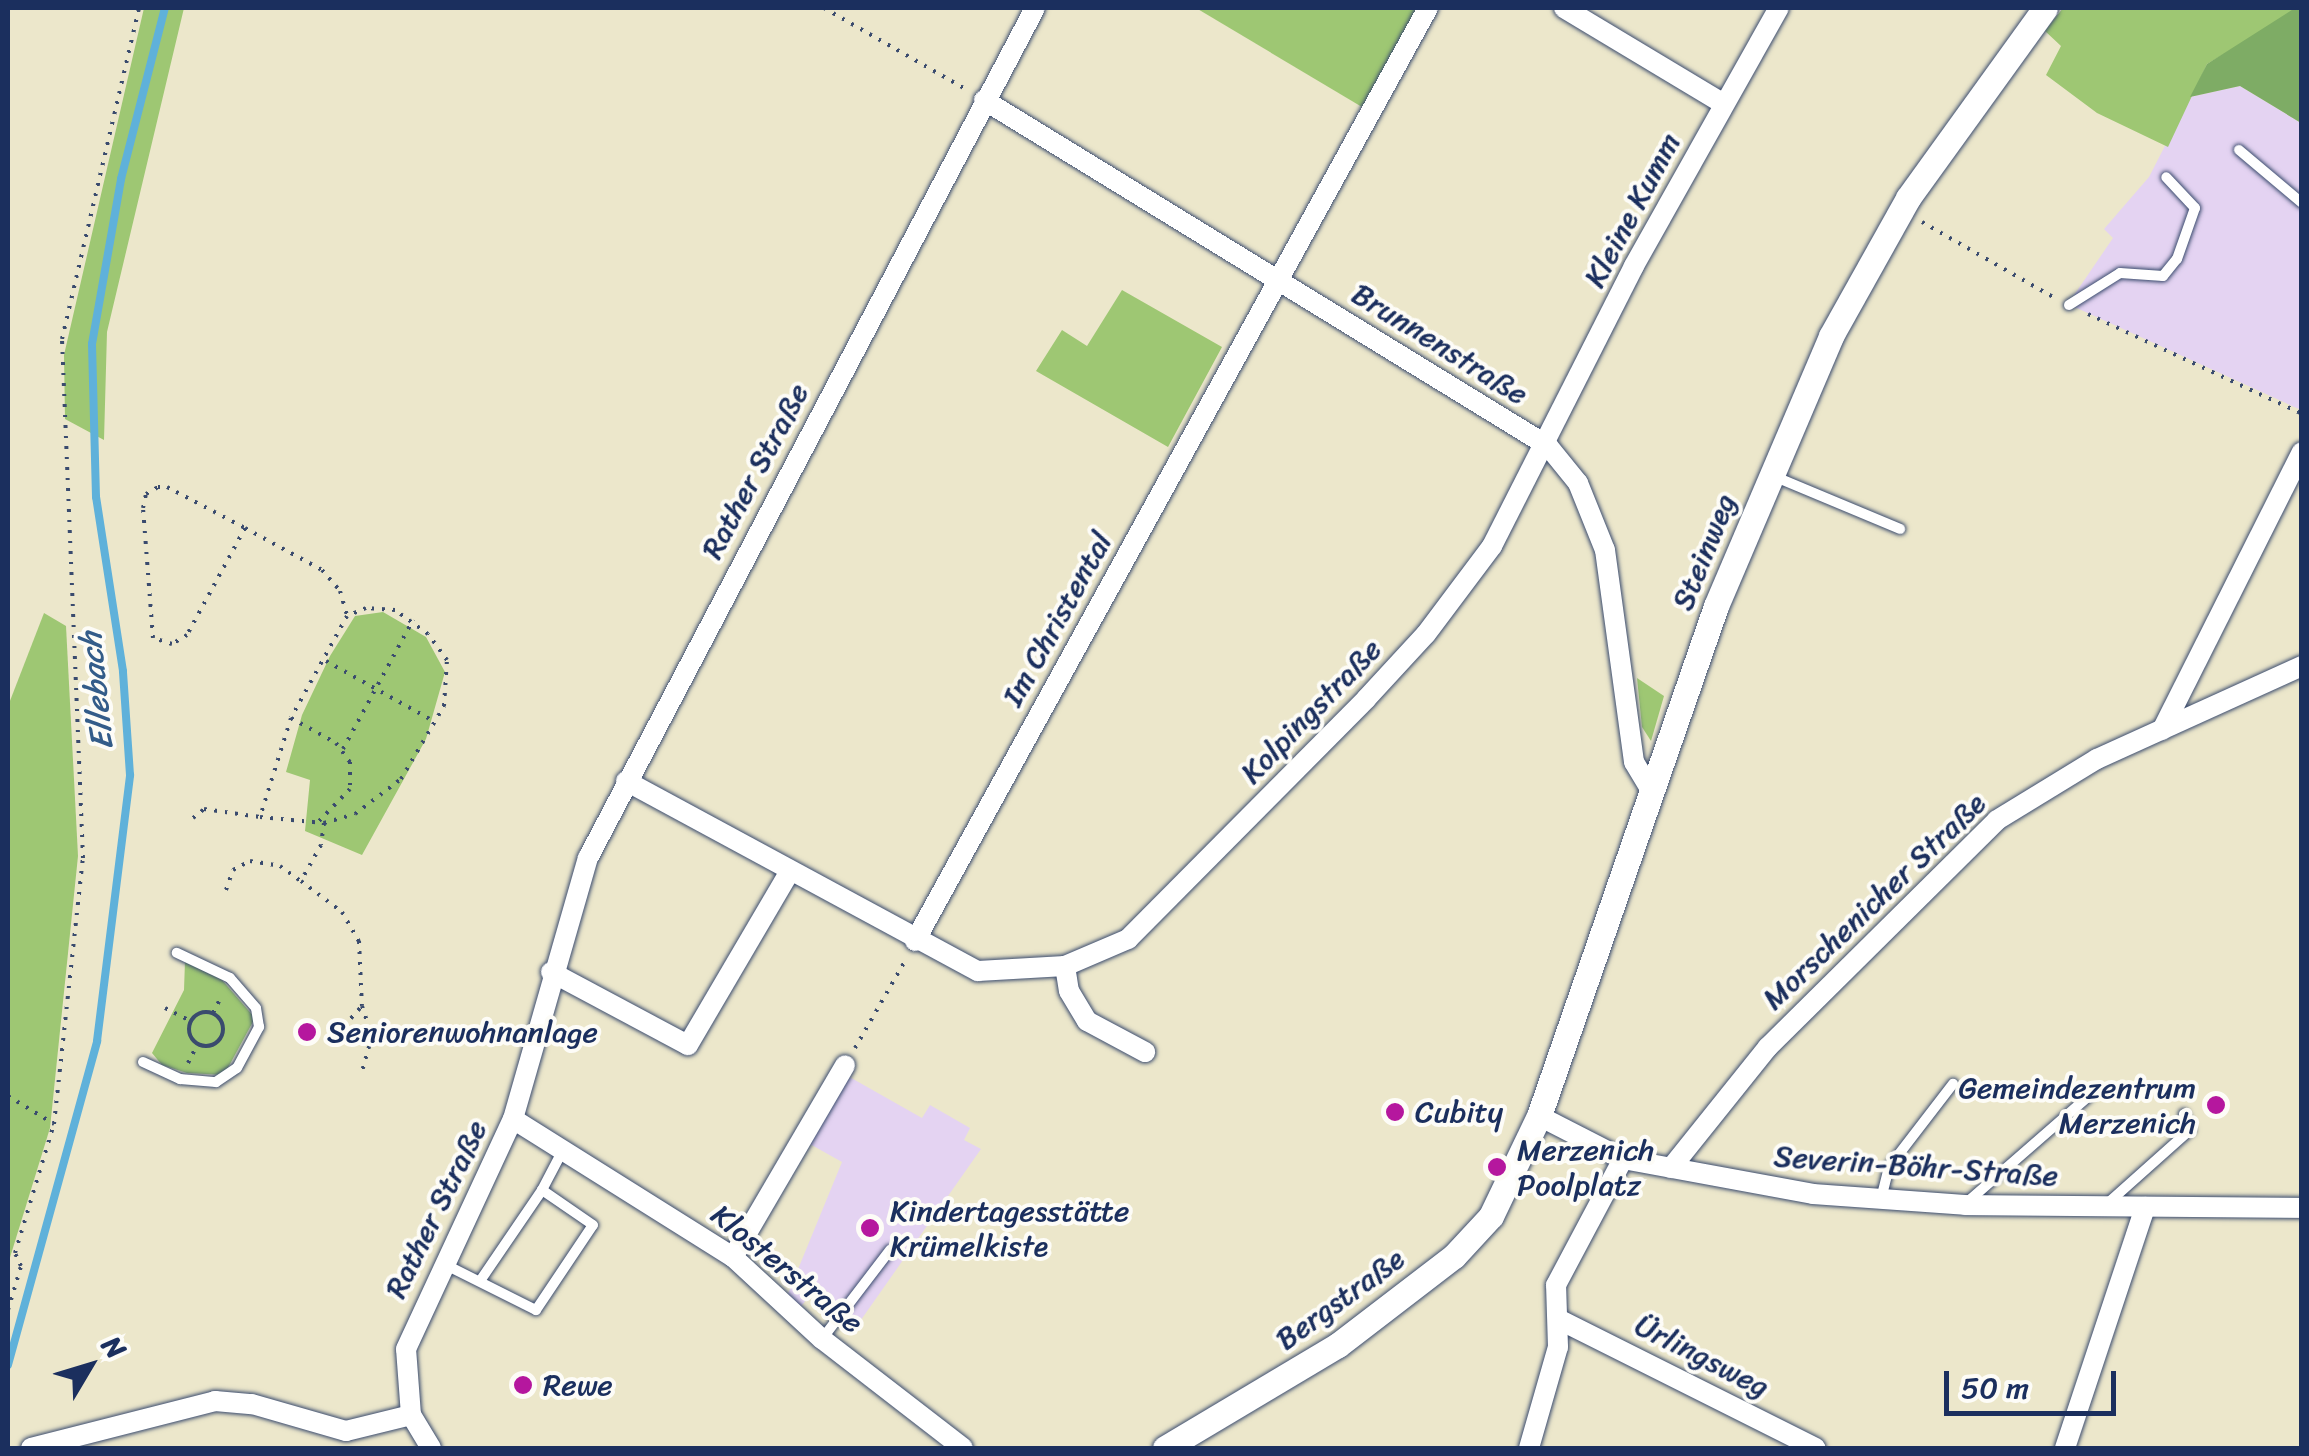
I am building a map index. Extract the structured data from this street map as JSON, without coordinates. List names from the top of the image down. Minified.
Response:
{"streets":{"street":["Kleine Kumm","Brunnenstraße","Rather Straße","Steinweg","Im Christental","Kolpingstraße","Morschenicher Straße","Severin-Böhr-Straße","Klosterstraße","Bergstraße","Ürlingsweg"]},"crossings":[["Kleine Kumm","Brunnenstraße"],["Kleine Kumm","Kolpingstraße"],["Brunnenstraße","Rather Straße"],["Brunnenstraße","Steinweg"],["Brunnenstraße","Im Christental"],["Brunnenstraße","Kolpingstraße"],["Rather Straße","Kolpingstraße"],["Rather Straße","Klosterstraße"],["Steinweg","Severin-Böhr-Straße"],["Steinweg","Bergstraße"],["Im Christental","Kolpingstraße"],["Morschenicher Straße","Severin-Böhr-Straße"]],"water":["Ellebach"],"places":["Seniorenwohnanlage","Gemeindezentrum Merzenich","Cubity","Merzenich Poolplatz","Kindertagesstätte Krümelkiste","Rewe"],"scale_bar":"50 m","north":"top right"}
